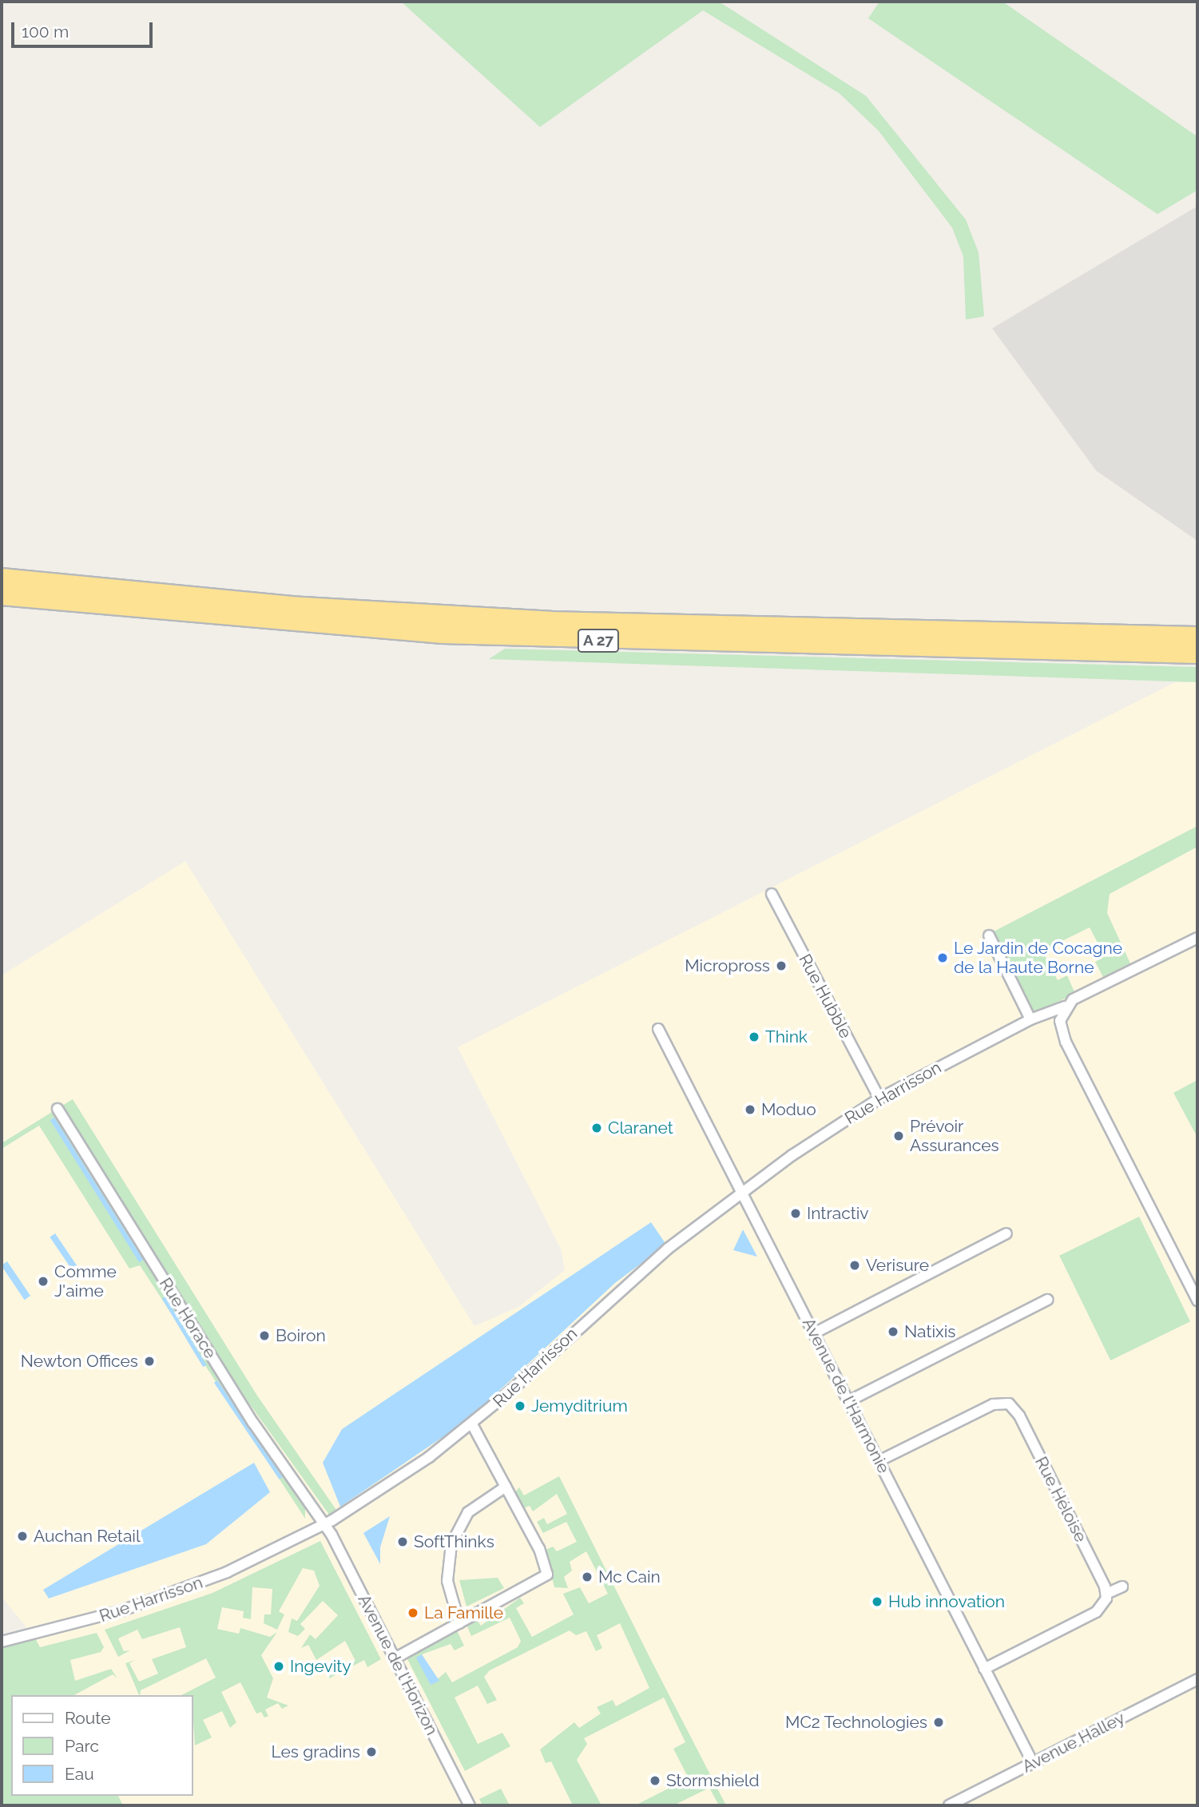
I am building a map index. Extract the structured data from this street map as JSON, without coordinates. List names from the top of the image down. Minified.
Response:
{"streets":{"highway":["A 27"],"street":["Rue Hubble","Rue Harrisson","Rue Horace","Avenue de l'Harmonie","Rue Héloise","Avenue de l'Horizon","Avenue Halley"]},"crossings":[["Rue Hubble","Rue Harrisson"],["Rue Harrisson","Rue Horace"],["Rue Harrisson","Avenue de l'Harmonie"],["Rue Harrisson","Avenue de l'Horizon"],["Rue Horace","Avenue de l'Horizon"],["Avenue de l'Harmonie","Rue Héloise"],["Avenue de l'Harmonie","Avenue Halley"]],"places":["Le Jardin de Cocagne de la Haute Borne","Micropross","Think","Moduo","Claranet","Prévoir Assurances","Intractiv","Verisure","Comme J'aime","Natixis","Boiron","Newton Offices","Jemyditrium","Auchan Retail","SoftThinks","Mc Cain","Hub innovation","La Famille","Ingevity","MC2 Technologies","Les gradins","Stormshield"],"legend":["Route","Parc","Eau"],"scale_bar":"100 m"}
